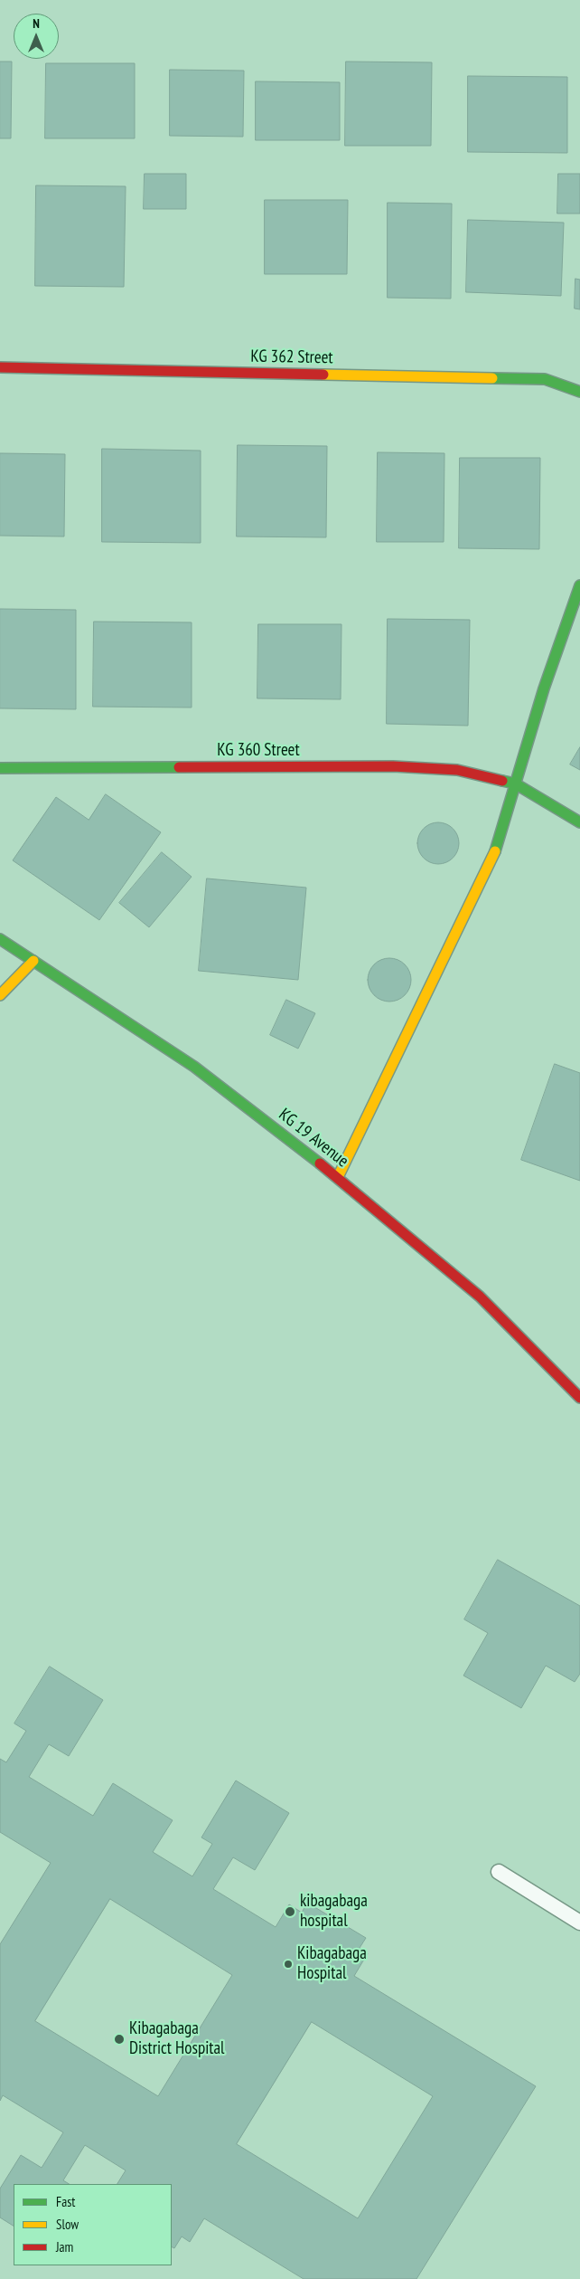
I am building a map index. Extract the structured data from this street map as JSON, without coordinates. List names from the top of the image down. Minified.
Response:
{"streets":{"street":["KG 362 Street","KG 360 Street","KG 19 Avenue"]},"places":["kibagabaga hospital","Kibagabaga Hospital","Kibagabaga District Hospital"],"legend":["Fast","Slow","Jam"],"north":"top"}
